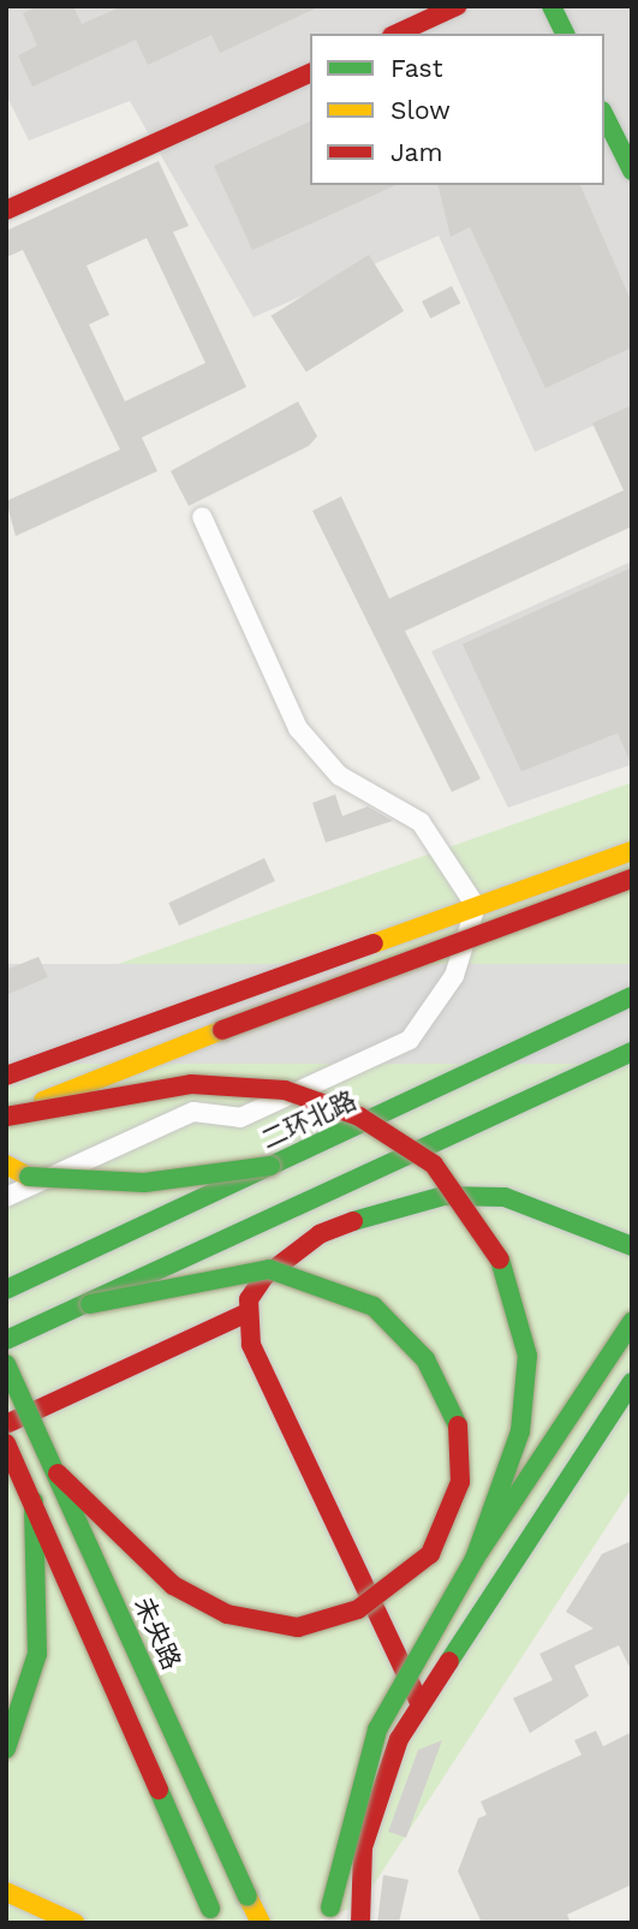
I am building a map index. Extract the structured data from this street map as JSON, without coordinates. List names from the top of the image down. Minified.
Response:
{"streets":{"main road":["二环北路","未央路"]},"legend":["Fast","Slow","Jam"]}
